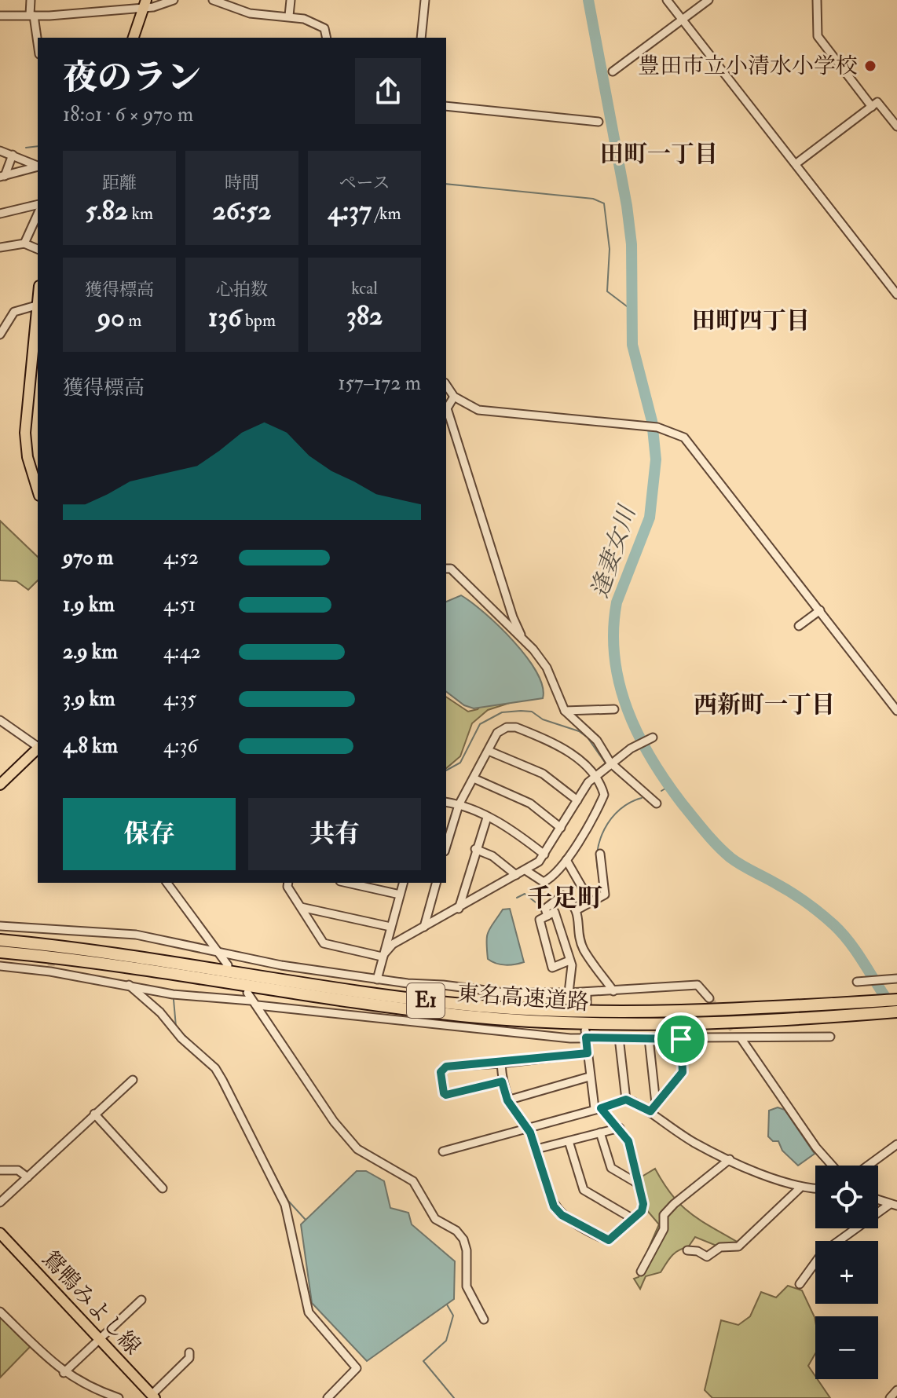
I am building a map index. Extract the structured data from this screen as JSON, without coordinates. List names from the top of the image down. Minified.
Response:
{"streets":{"highway":["東名高速道路","E1"],"main road":["鴛鴨みよし線"]},"districts":["田町一丁目","田町四丁目","西新町一丁目","千足町"],"water":["逢妻女川"],"places":["豊田市立小清水小学校"],"page":{"heading":["夜のラン","18:01 · 6 × 970 m"],"stats":[["距離","5.82 km"],["時間","26:52"],["ペース","4:37 /km"],["獲得標高","90 m"],["心拍数","136 bpm"],["kcal","382"]],"chart":["獲得標高","157–172 m"],"list":[{"name":"970 m","note":"4:52"},{"name":"1.9 km","note":"4:51"},{"name":"2.9 km","note":"4:42"},{"name":"3.9 km","note":"4:35"},{"name":"4.8 km","note":"4:36"}],"buttons":["保存","共有"],"map_buttons":["+","−"]}}
